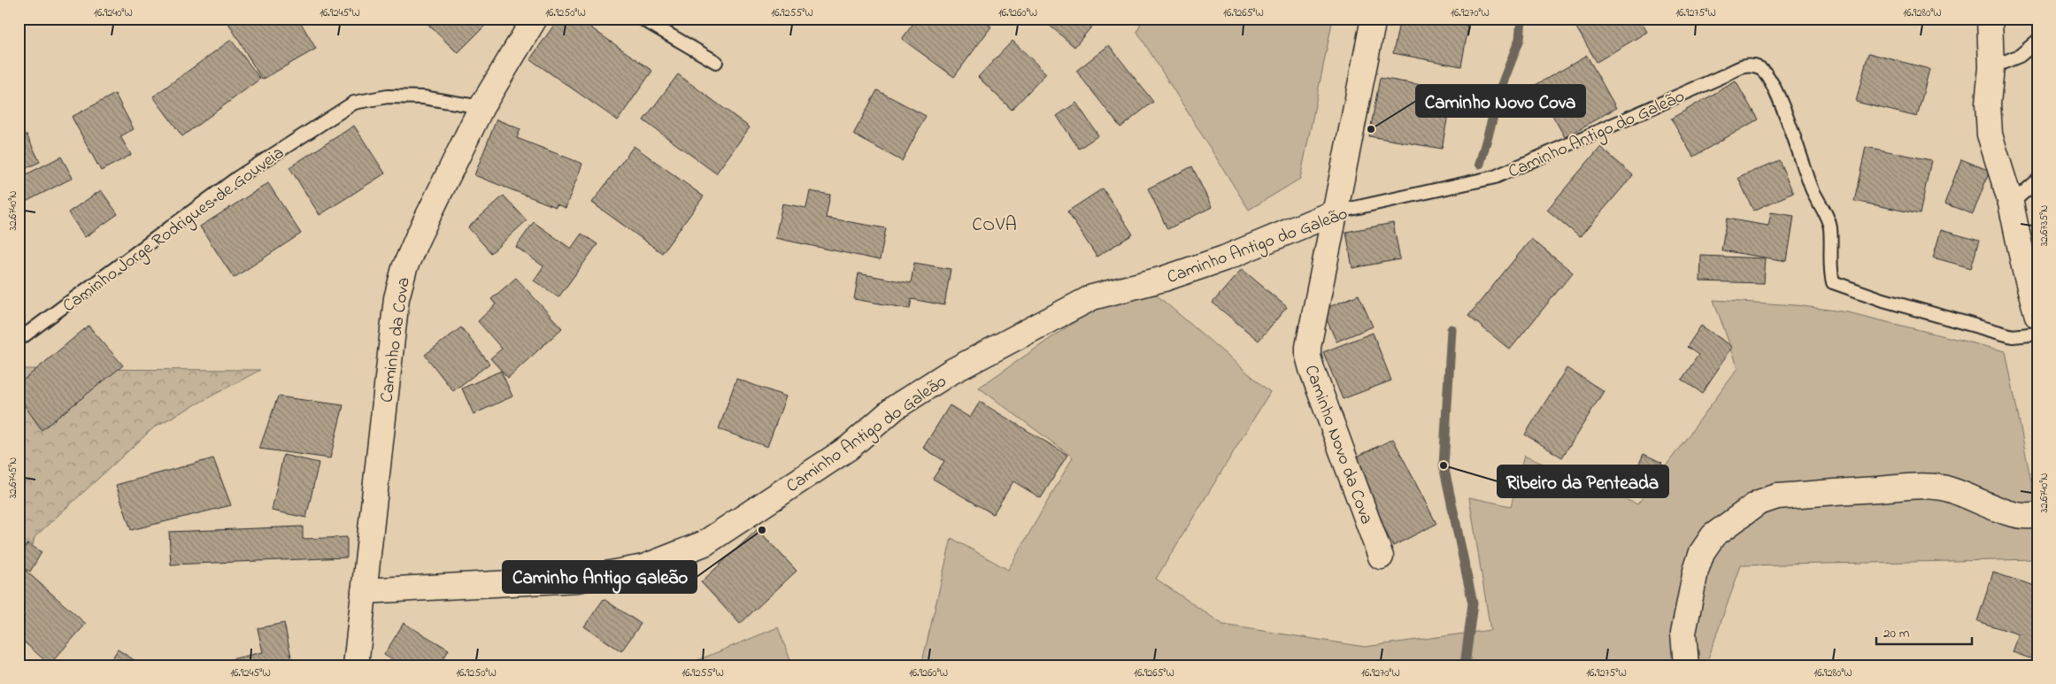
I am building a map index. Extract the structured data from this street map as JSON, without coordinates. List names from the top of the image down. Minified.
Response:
{"streets":{"street":["Caminho Antigo do Galeão","Caminho da Cova","Caminho Novo da Cova"],"lane":["Caminho Jorge Rodrigues de Gouveia"]},"crossings":[["Caminho Antigo do Galeão","Caminho da Cova"],["Caminho Antigo do Galeão","Caminho Novo da Cova"],["Caminho Jorge Rodrigues de Gouveia","Caminho da Cova"]],"districts":["COVA"],"places":["Caminho Novo Cova","Ribeiro da Penteada","Caminho Antigo Galeão"],"scale_bar":"20 m","coordinates":["16.9240°W","16.9245°W","16.9250°W","16.9255°W","16.9260°W","16.9265°W","16.9270°W","16.9275°W","16.9280°W","32.6740°N","32.6735°N","32.6745°N"]}
